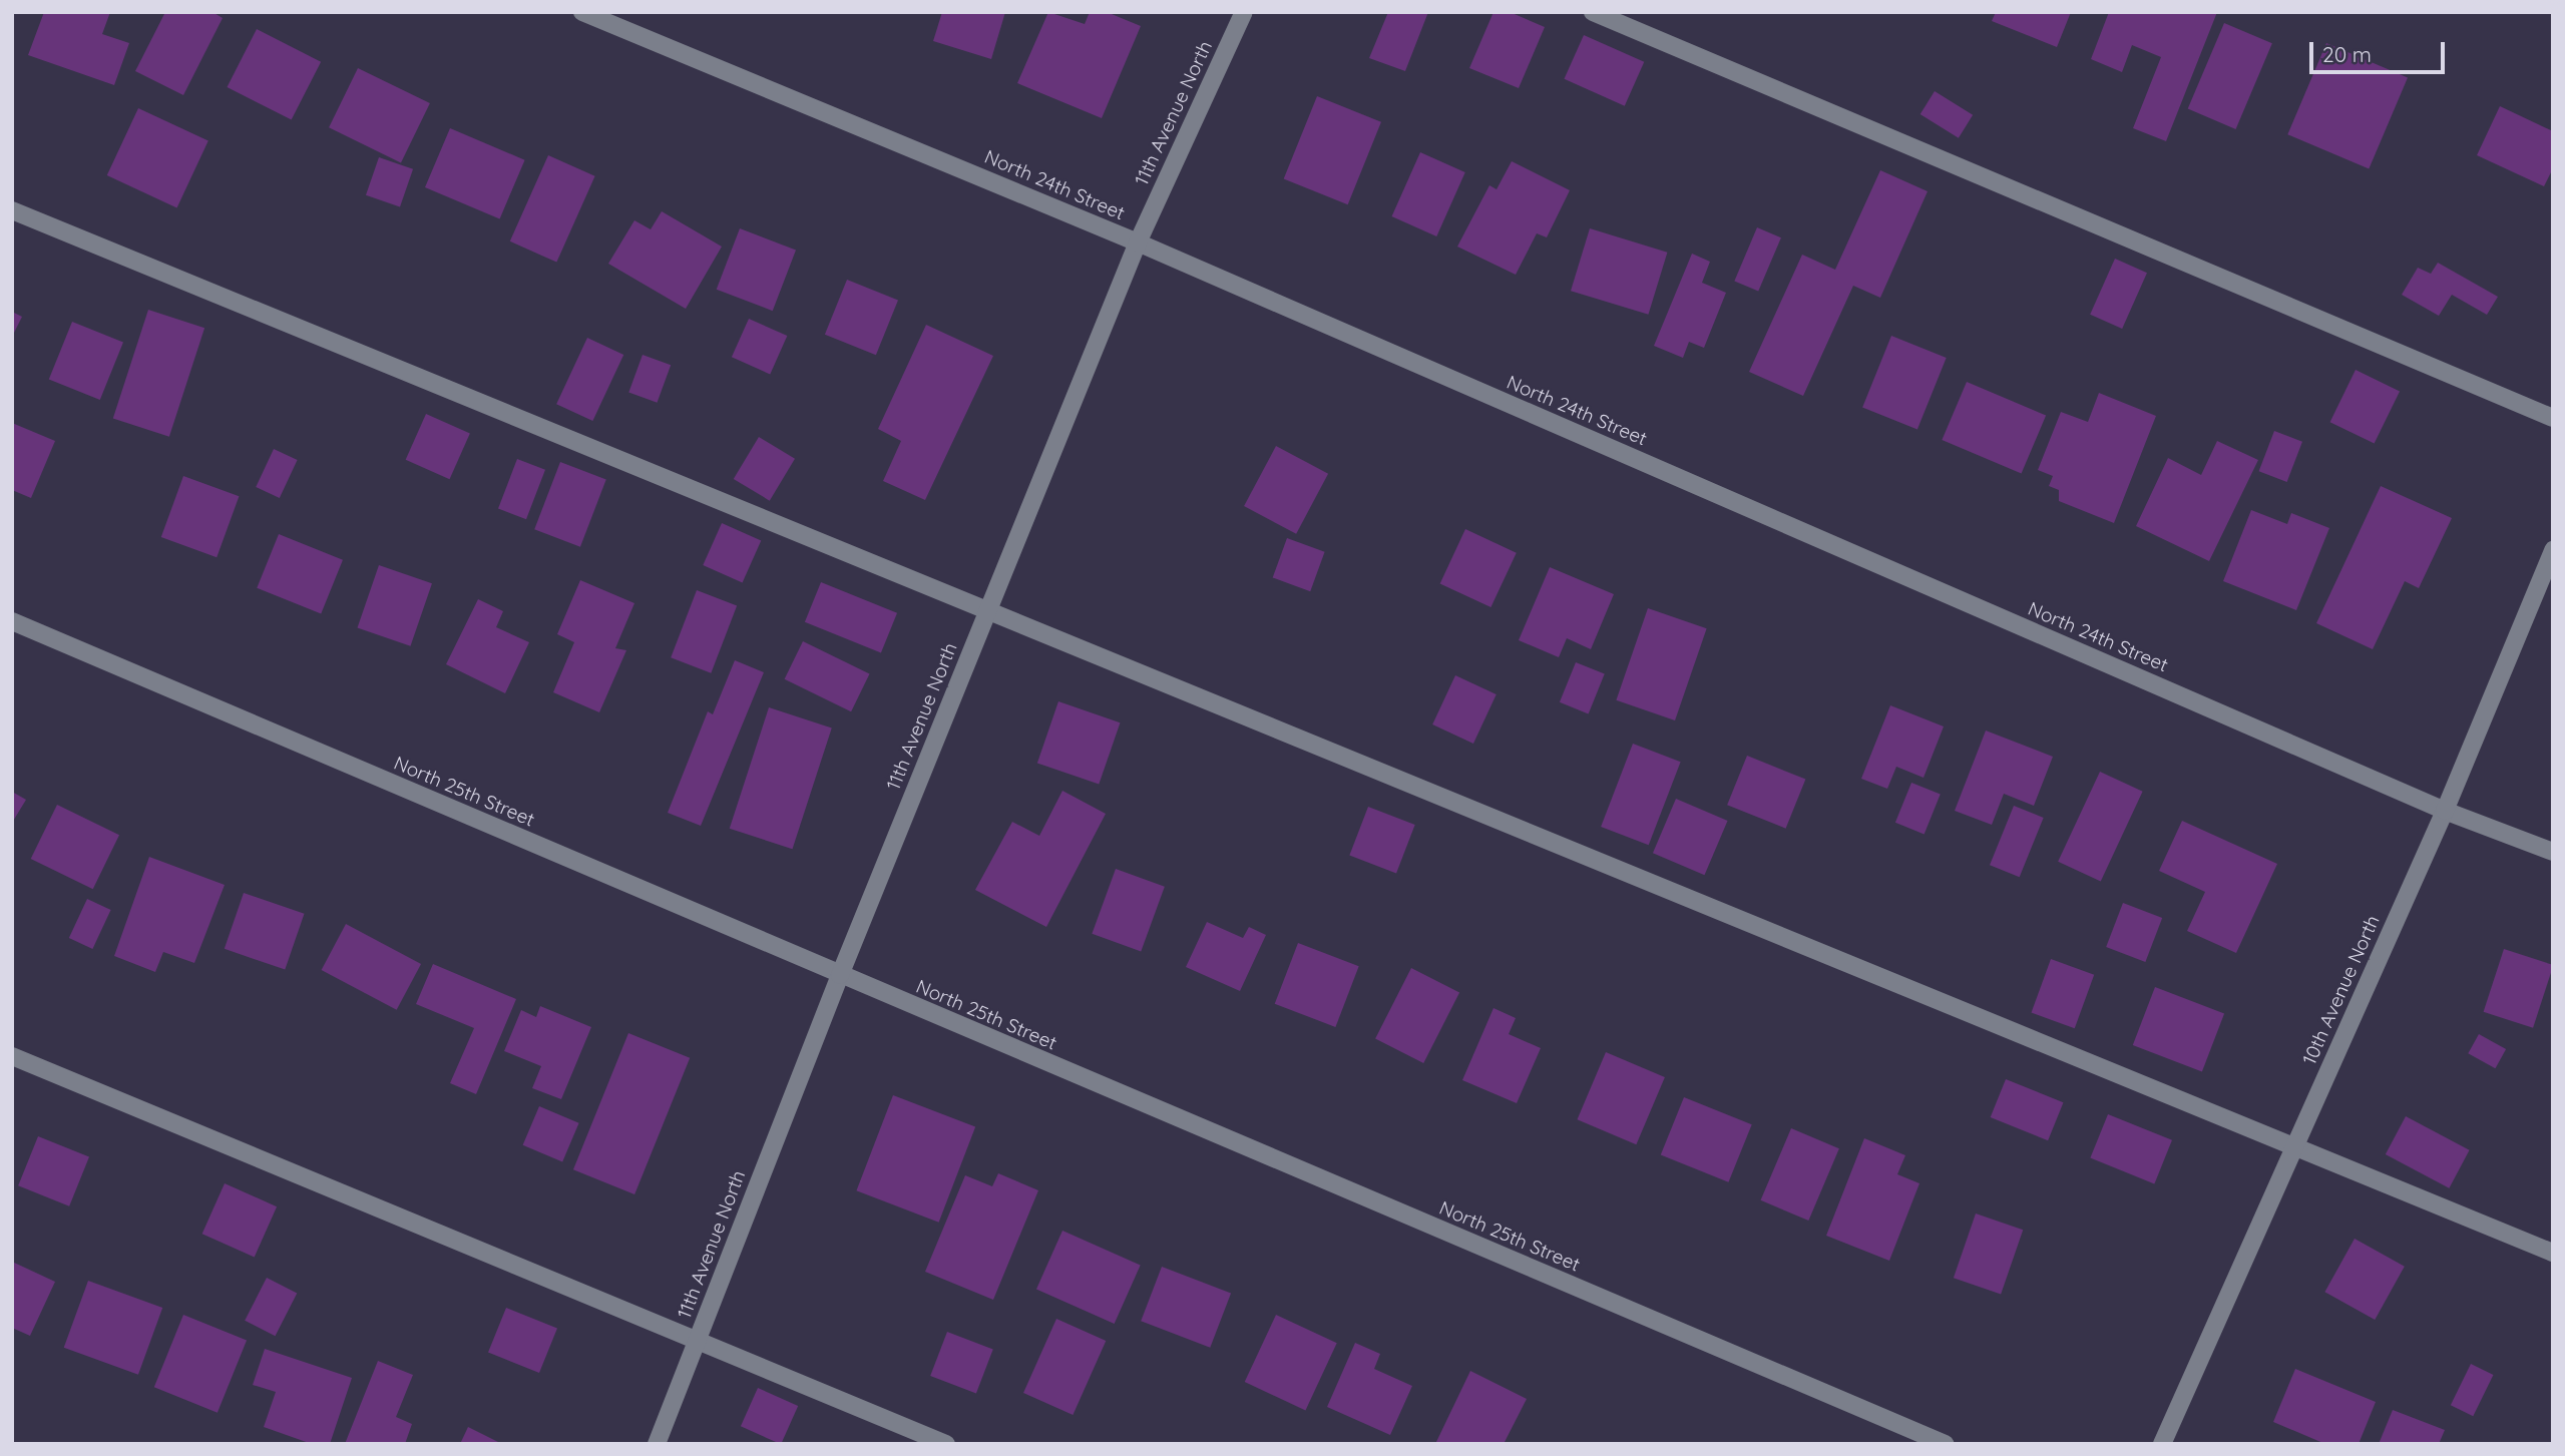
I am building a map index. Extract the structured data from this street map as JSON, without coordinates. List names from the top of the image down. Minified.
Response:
{"streets":{"street":["11th Avenue North","North 24th Street","North 25th Street","10th Avenue North"]},"crossings":[["11th Avenue North","North 24th Street"],["11th Avenue North","North 25th Street"],["North 24th Street","10th Avenue North"]],"scale_bar":"20 m"}
